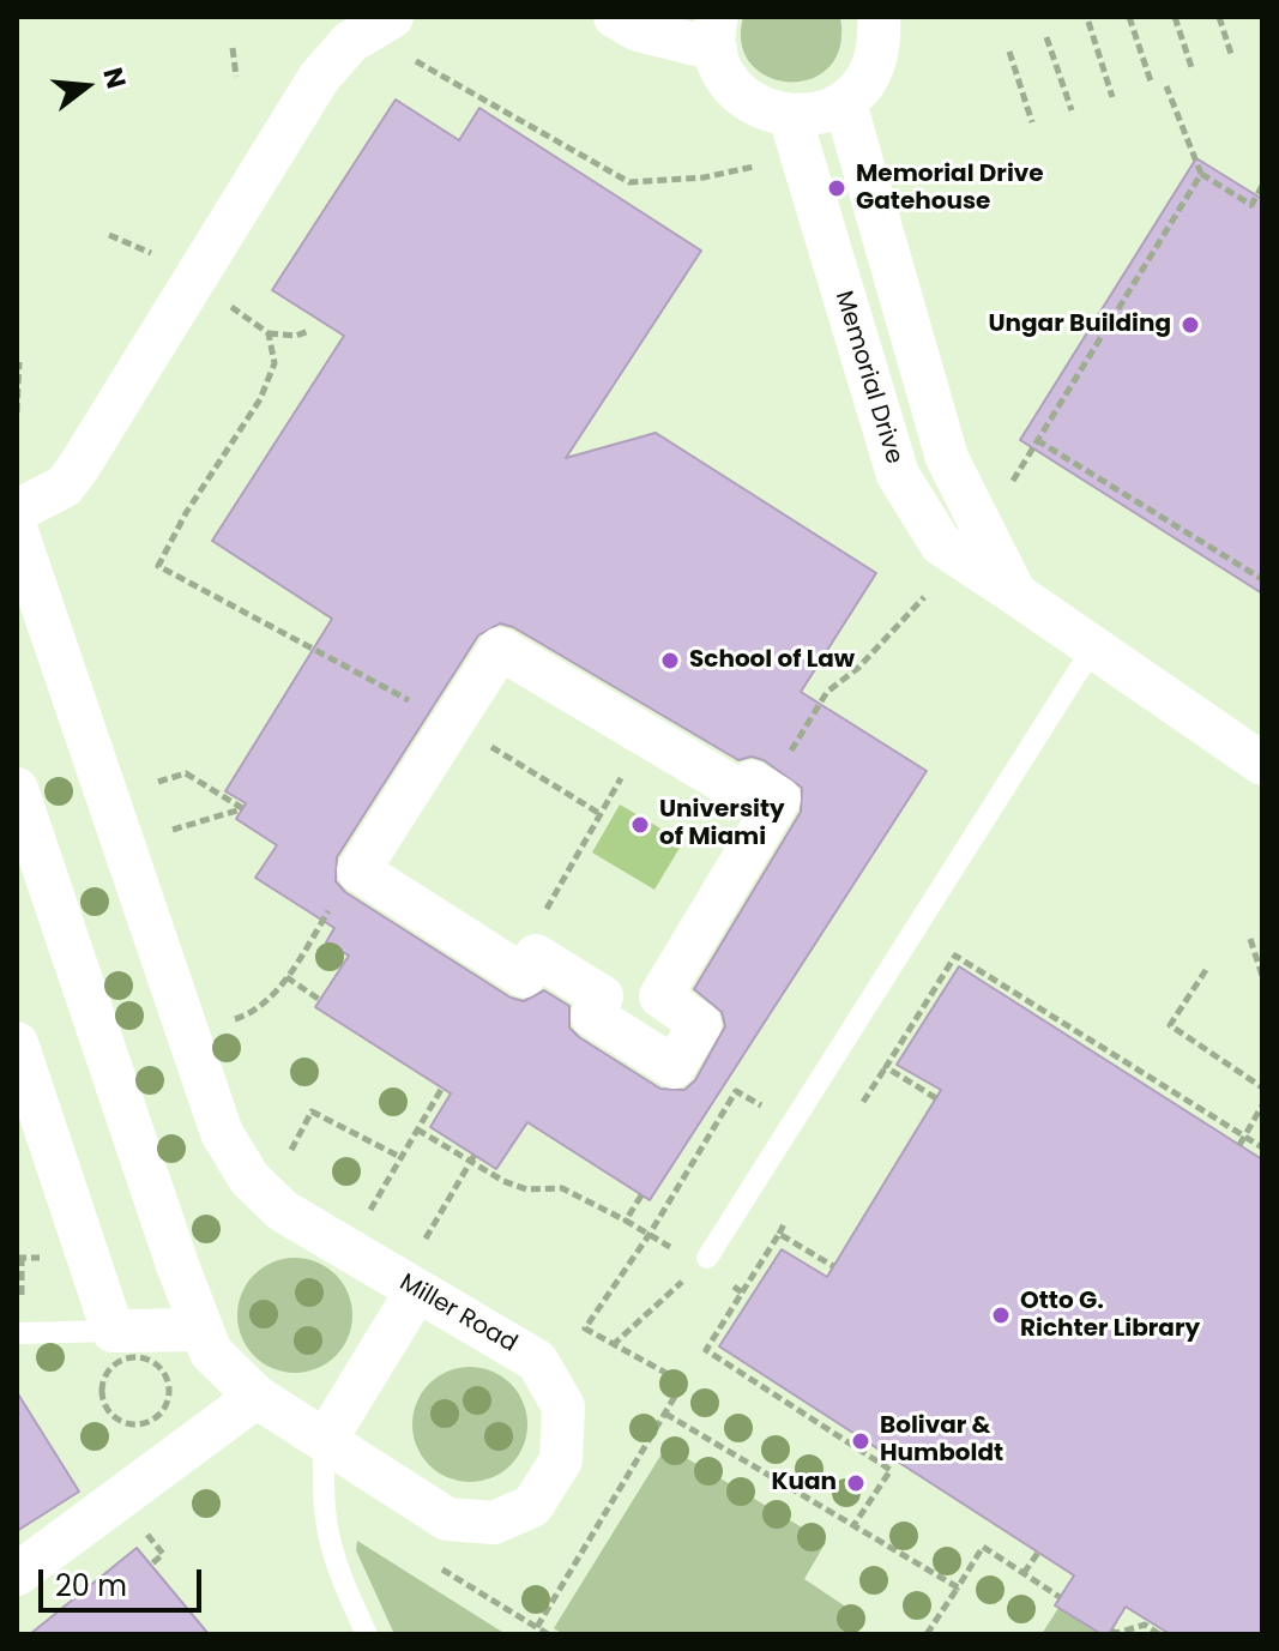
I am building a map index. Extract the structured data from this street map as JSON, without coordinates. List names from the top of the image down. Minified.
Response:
{"streets":{"street":["Memorial Drive","Miller Road"]},"places":["Memorial Drive Gatehouse","Ungar Building","School of Law","University of Miami","Otto G. Richter Library","Bolivar & Humboldt","Kuan"],"scale_bar":"20 m","north":"right"}
